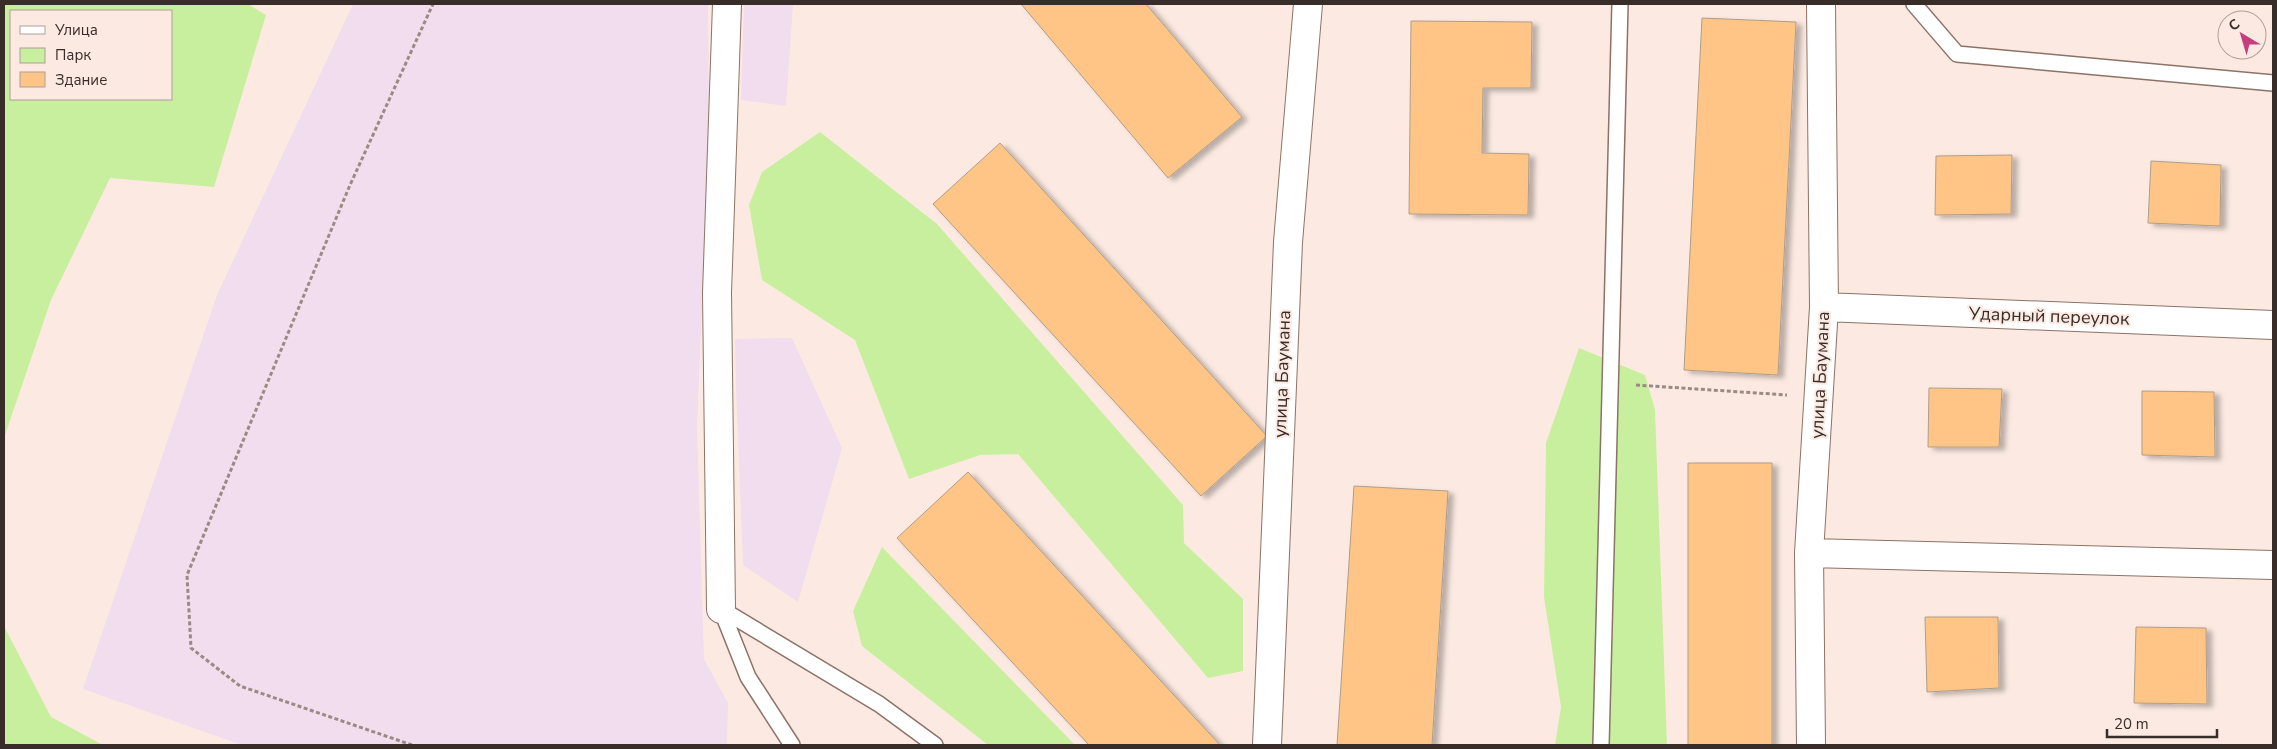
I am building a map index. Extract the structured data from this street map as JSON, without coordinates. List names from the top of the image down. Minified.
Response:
{"streets":{"street":["Ударный переулок","улица Баумана"]},"crossings":[["Ударный переулок","улица Баумана"]],"legend":["Улица","Парк","Здание"],"scale_bar":"20 m","north":"top left"}
